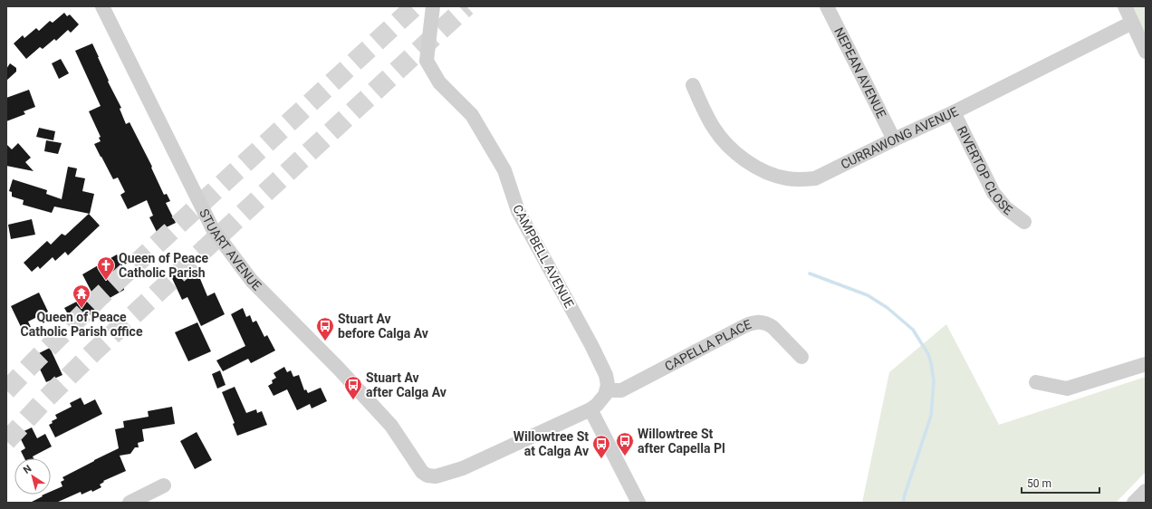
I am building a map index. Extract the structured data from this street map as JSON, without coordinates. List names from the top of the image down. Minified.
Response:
{"streets":{"street":["NEPEAN AVENUE","CURRAWONG AVENUE","RIVERTOP CLOSE","STUART AVENUE","CAMPBELL AVENUE","CAPELLA PLACE"]},"crossings":[["NEPEAN AVENUE","CURRAWONG AVENUE"],["CURRAWONG AVENUE","RIVERTOP CLOSE"],["CAMPBELL AVENUE","CAPELLA PLACE"]],"places":{"church":["Queen of Peace Catholic Parish"],"temple":["Queen of Peace Catholic Parish office"],"bus stop":["Stuart Av before Calga Av","Stuart Av after Calga Av","Willowtree St after Capella Pl","Willowtree St at Calga Av"]},"scale_bar":"50 m","north":"top left"}
